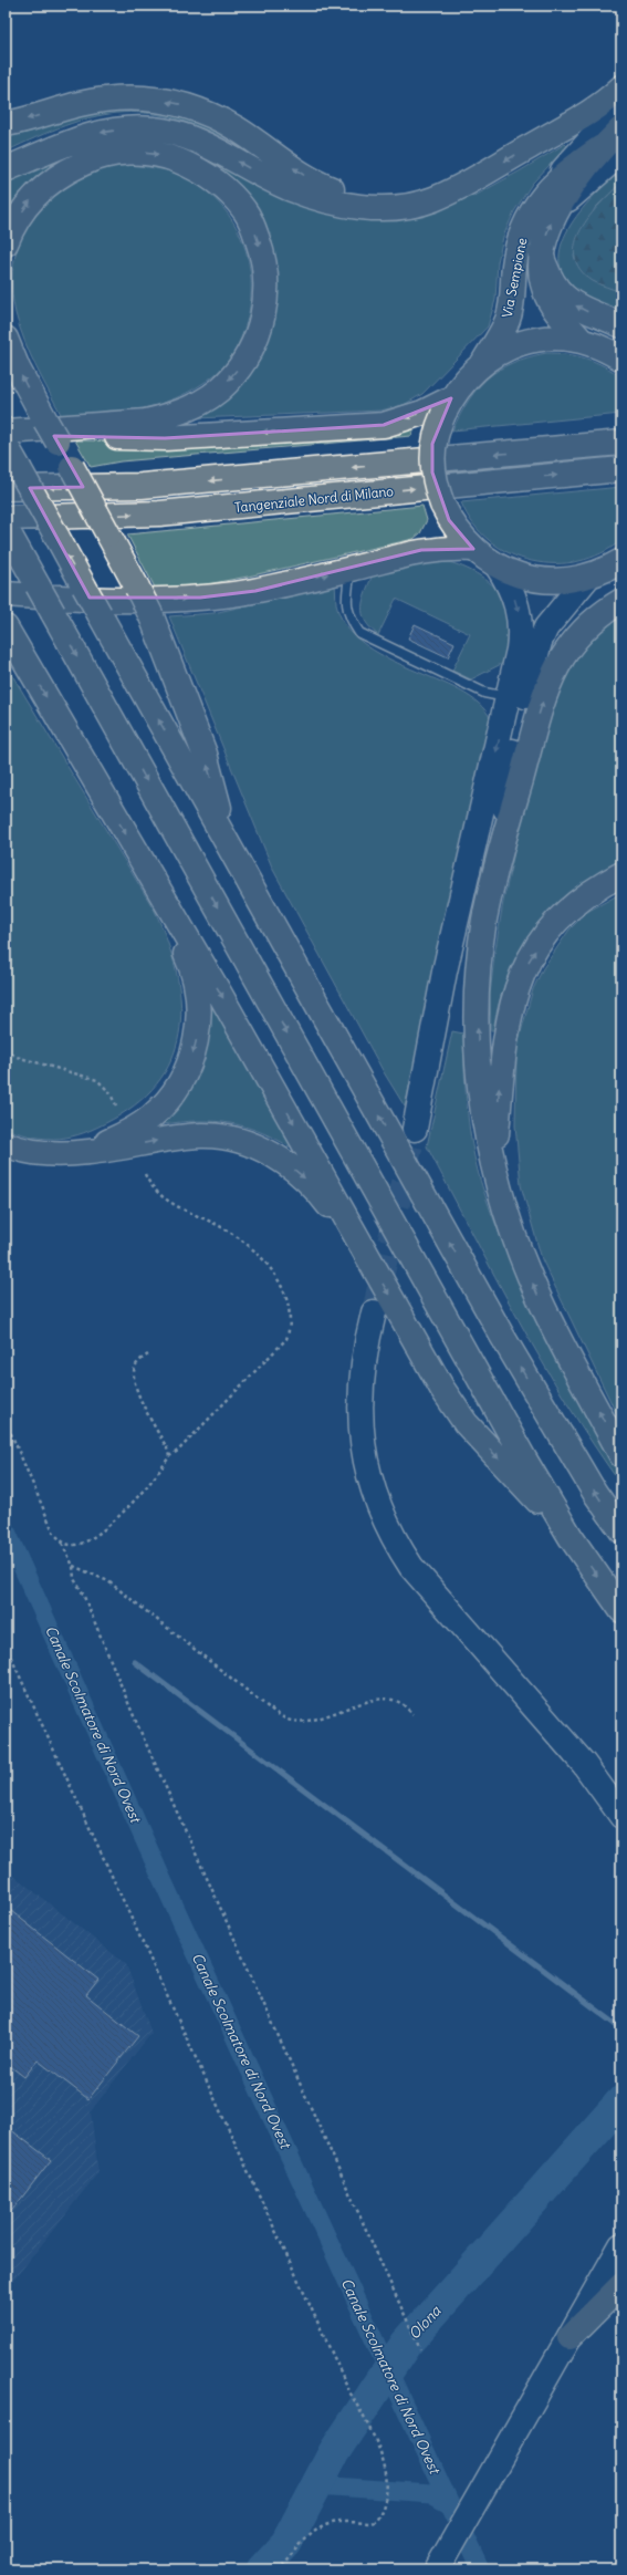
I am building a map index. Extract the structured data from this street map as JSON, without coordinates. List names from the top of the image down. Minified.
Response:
{"streets":{"main road":["Via Sempione","Tangenziale Nord di Milano"]},"water":["Canale Scolmatore di Nord Ovest","Olona"]}
